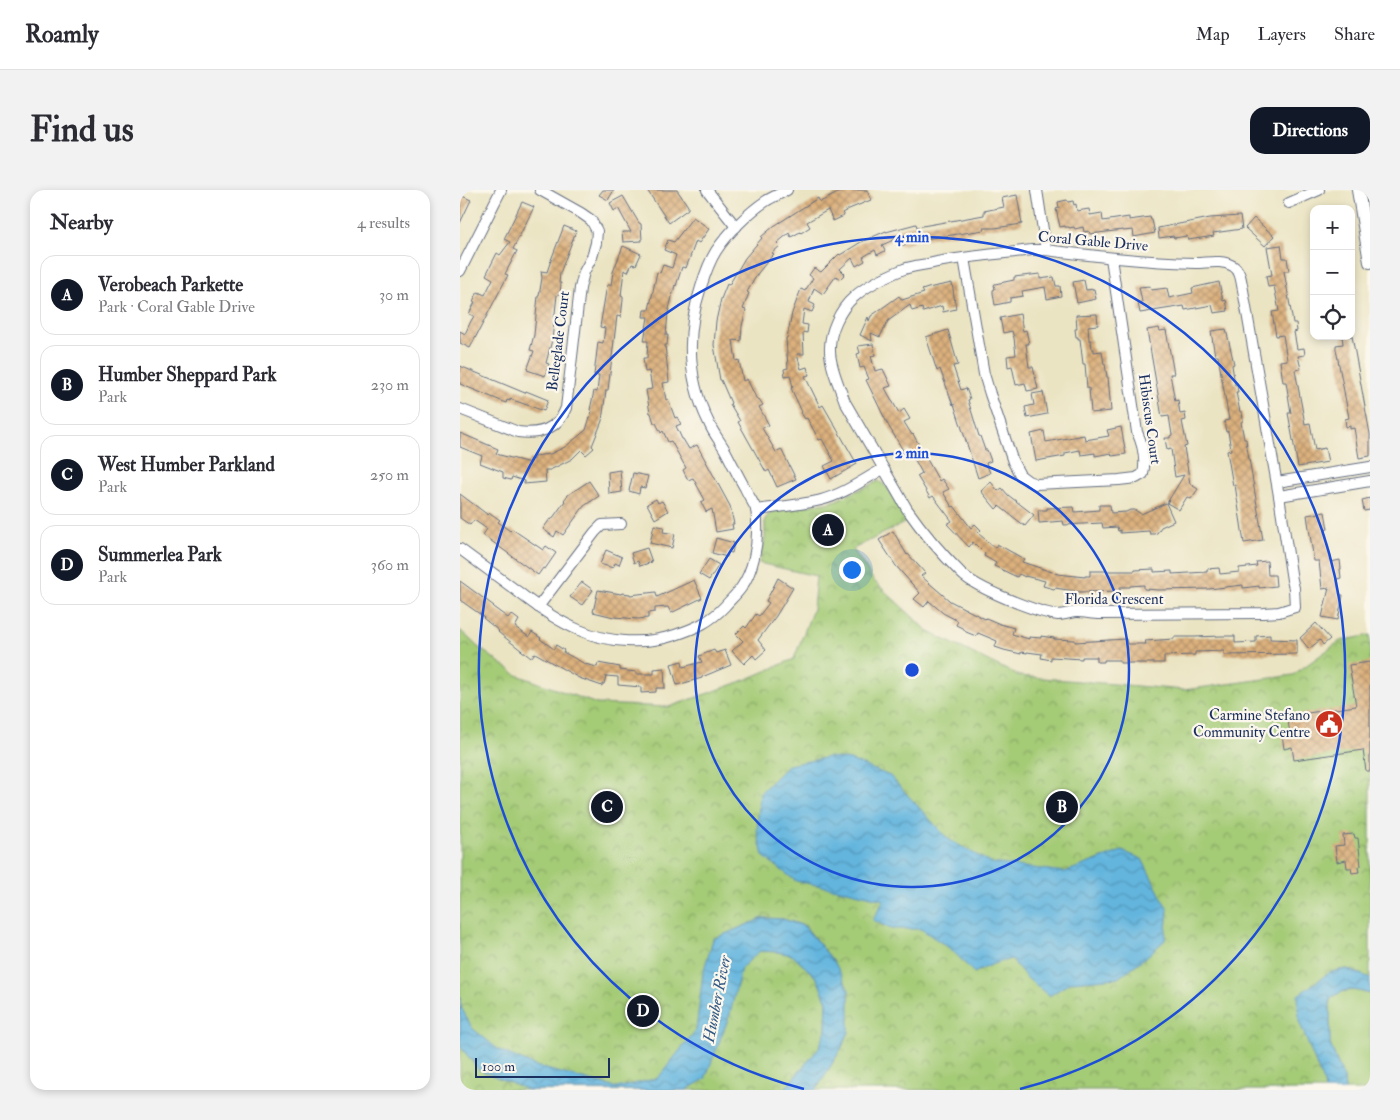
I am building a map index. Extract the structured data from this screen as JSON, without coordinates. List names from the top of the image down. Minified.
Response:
{"streets":{"street":["Coral Gable Drive","Belleglade Court","Hibiscus Court","Florida Crescent"]},"crossings":[["Coral Gable Drive","Hibiscus Court"],["Coral Gable Drive","Florida Crescent"]],"water":["Humber River"],"places":{"public building":["Carmine Stefano Community Centre"]},"scale_bar":"100 m","page":{"header":"Roamly","nav":["Map","Layers","Share"],"buttons":"Directions","title":"Find us","heading":["Nearby","4 results"],"map_buttons":["+","−"],"list":[{"mark":"A","name":"Verobeach Parkette","note":"Park · Coral Gable Drive","value":"30 m"},{"mark":"B","name":"Humber Sheppard Park","note":"Park","value":"230 m"},{"mark":"C","name":"West Humber Parkland","note":"Park","value":"250 m"},{"mark":"D","name":"Summerlea Park","note":"Park","value":"360 m"}],"pins":["A","B","C","D"],"scale":"100 m"},"rings":["4 min","2 min"]}
